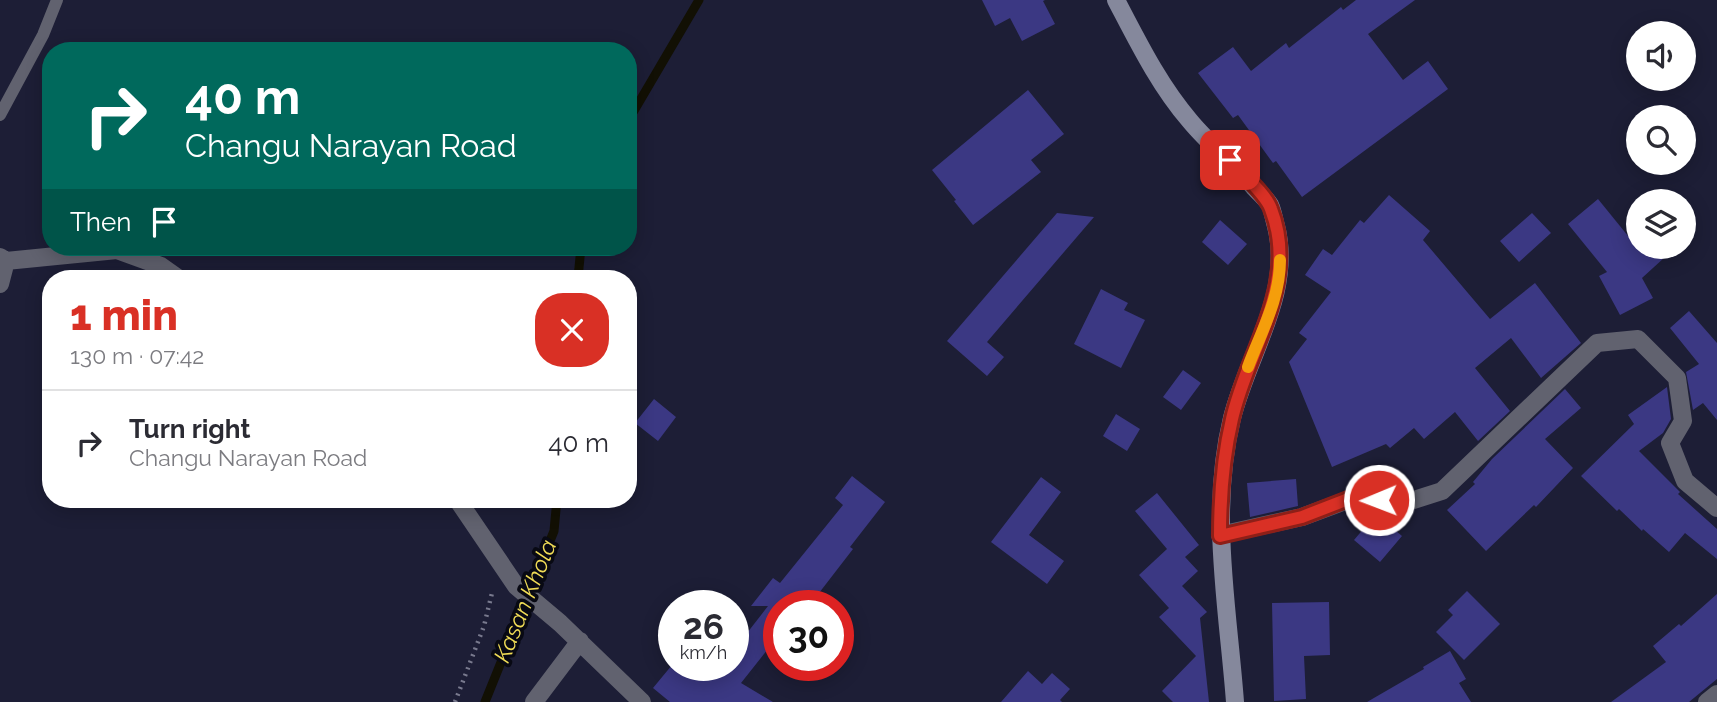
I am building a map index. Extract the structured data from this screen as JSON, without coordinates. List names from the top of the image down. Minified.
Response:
{"water":["Kasan Khola"],"page":{"turn":["40 m","Changu Narayan Road"],"then":"Then","heading":["1 min","130 m · 07:42"],"list":[{"name":"Turn right","note":"Changu Narayan Road","value":"40 m"}],"speed":"26 km/h","limit":"30"}}
